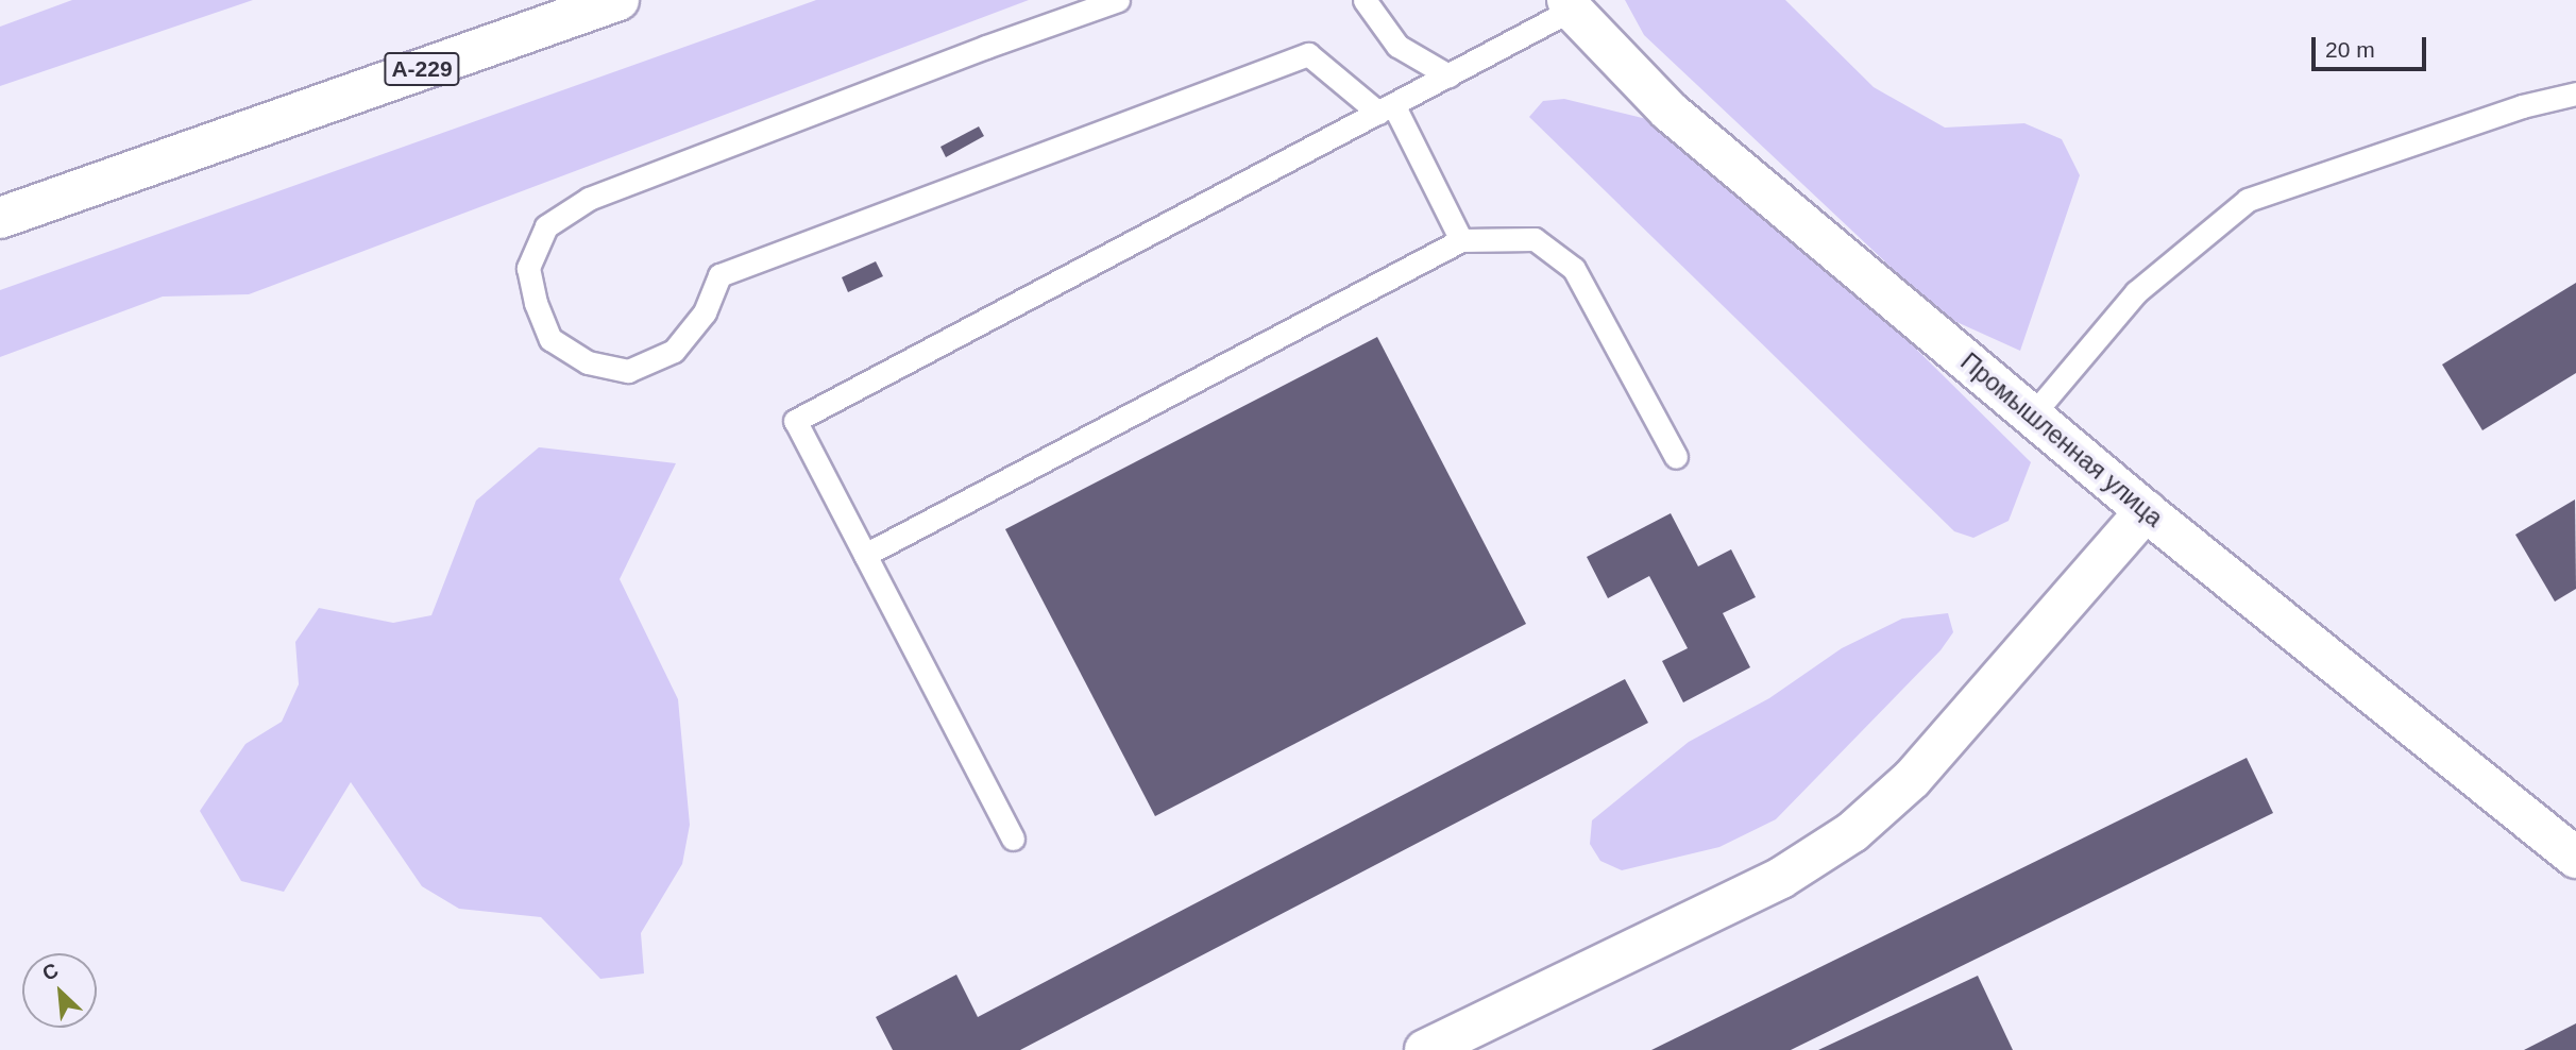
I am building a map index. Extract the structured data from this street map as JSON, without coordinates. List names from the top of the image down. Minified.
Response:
{"streets":{"main road":["А-229","Промышленная улица"]},"scale_bar":"20 m","north":"top left"}
